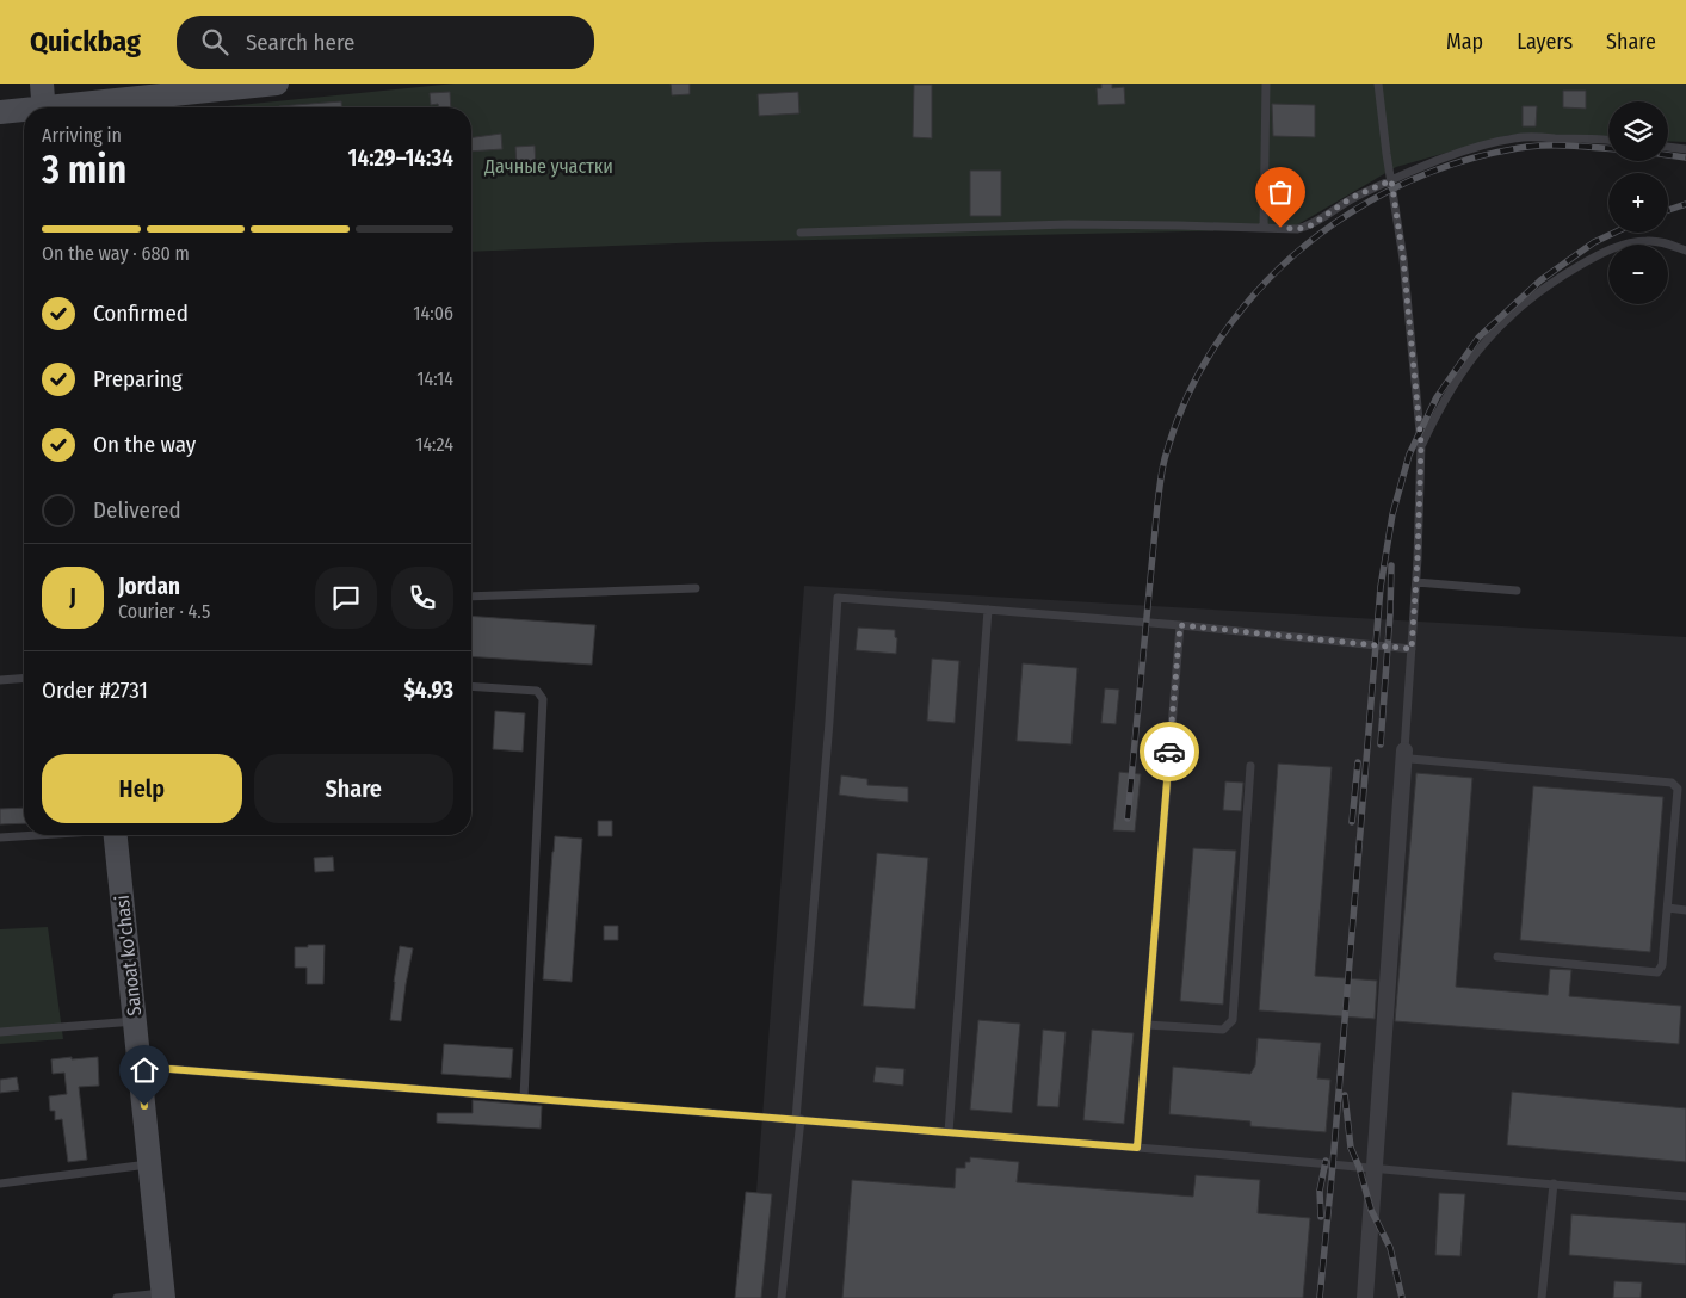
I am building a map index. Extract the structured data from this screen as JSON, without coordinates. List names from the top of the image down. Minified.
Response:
{"streets":{"main road":["Sanoat ko'chasi"]},"parks":["Дачные участки"],"page":{"header":"Quickbag","search":"Search here","nav":["Map","Layers","Share"],"map_buttons":["+","−"],"heading":["3 min","Arriving in","14:29–14:34"],"panel":["Jordan","Courier · 4.5","Order #2731","$4.93"],"bar":"On the way · 680 m","list":[["Confirmed","14:06"],["Preparing","14:14"],["On the way","14:24"],"Delivered"],"round":"J","buttons":["Help","Share"]}}
